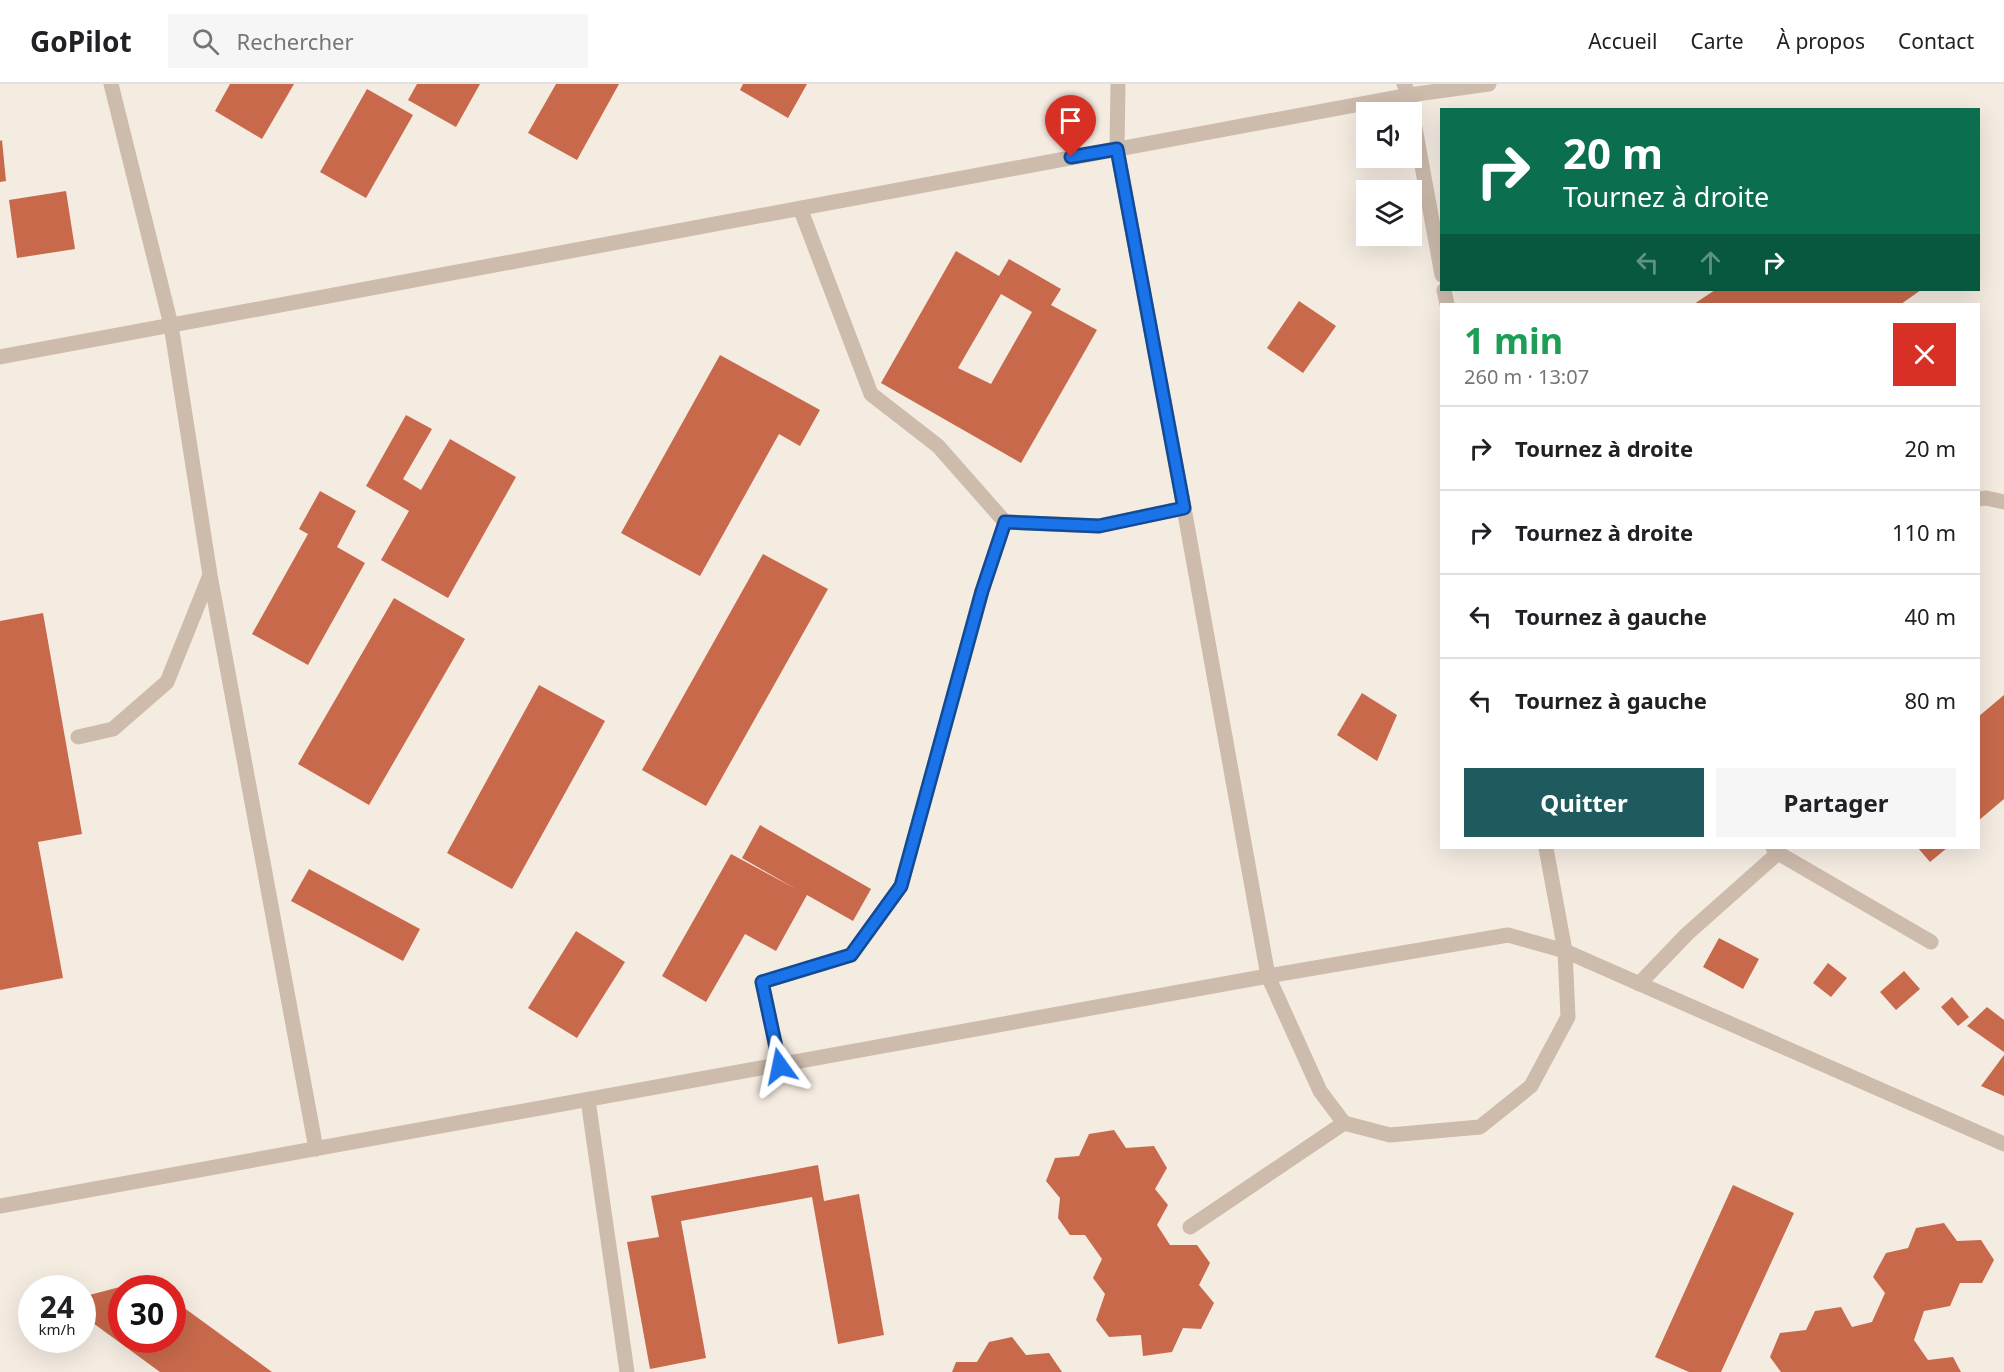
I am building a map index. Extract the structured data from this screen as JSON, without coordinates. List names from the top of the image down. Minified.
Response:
{"page":{"header":"GoPilot","search":"Rechercher","nav":["Accueil","Carte","À propos","Contact"],"turn":["20 m","Tournez à droite"],"heading":["1 min","260 m · 13:07"],"list":[{"name":"Tournez à droite","value":"20 m"},{"name":"Tournez à droite","value":"110 m"},{"name":"Tournez à gauche","value":"40 m"},{"name":"Tournez à gauche","value":"80 m"}],"buttons":["Quitter","Partager"],"speed":"24 km/h","limit":"30"}}
